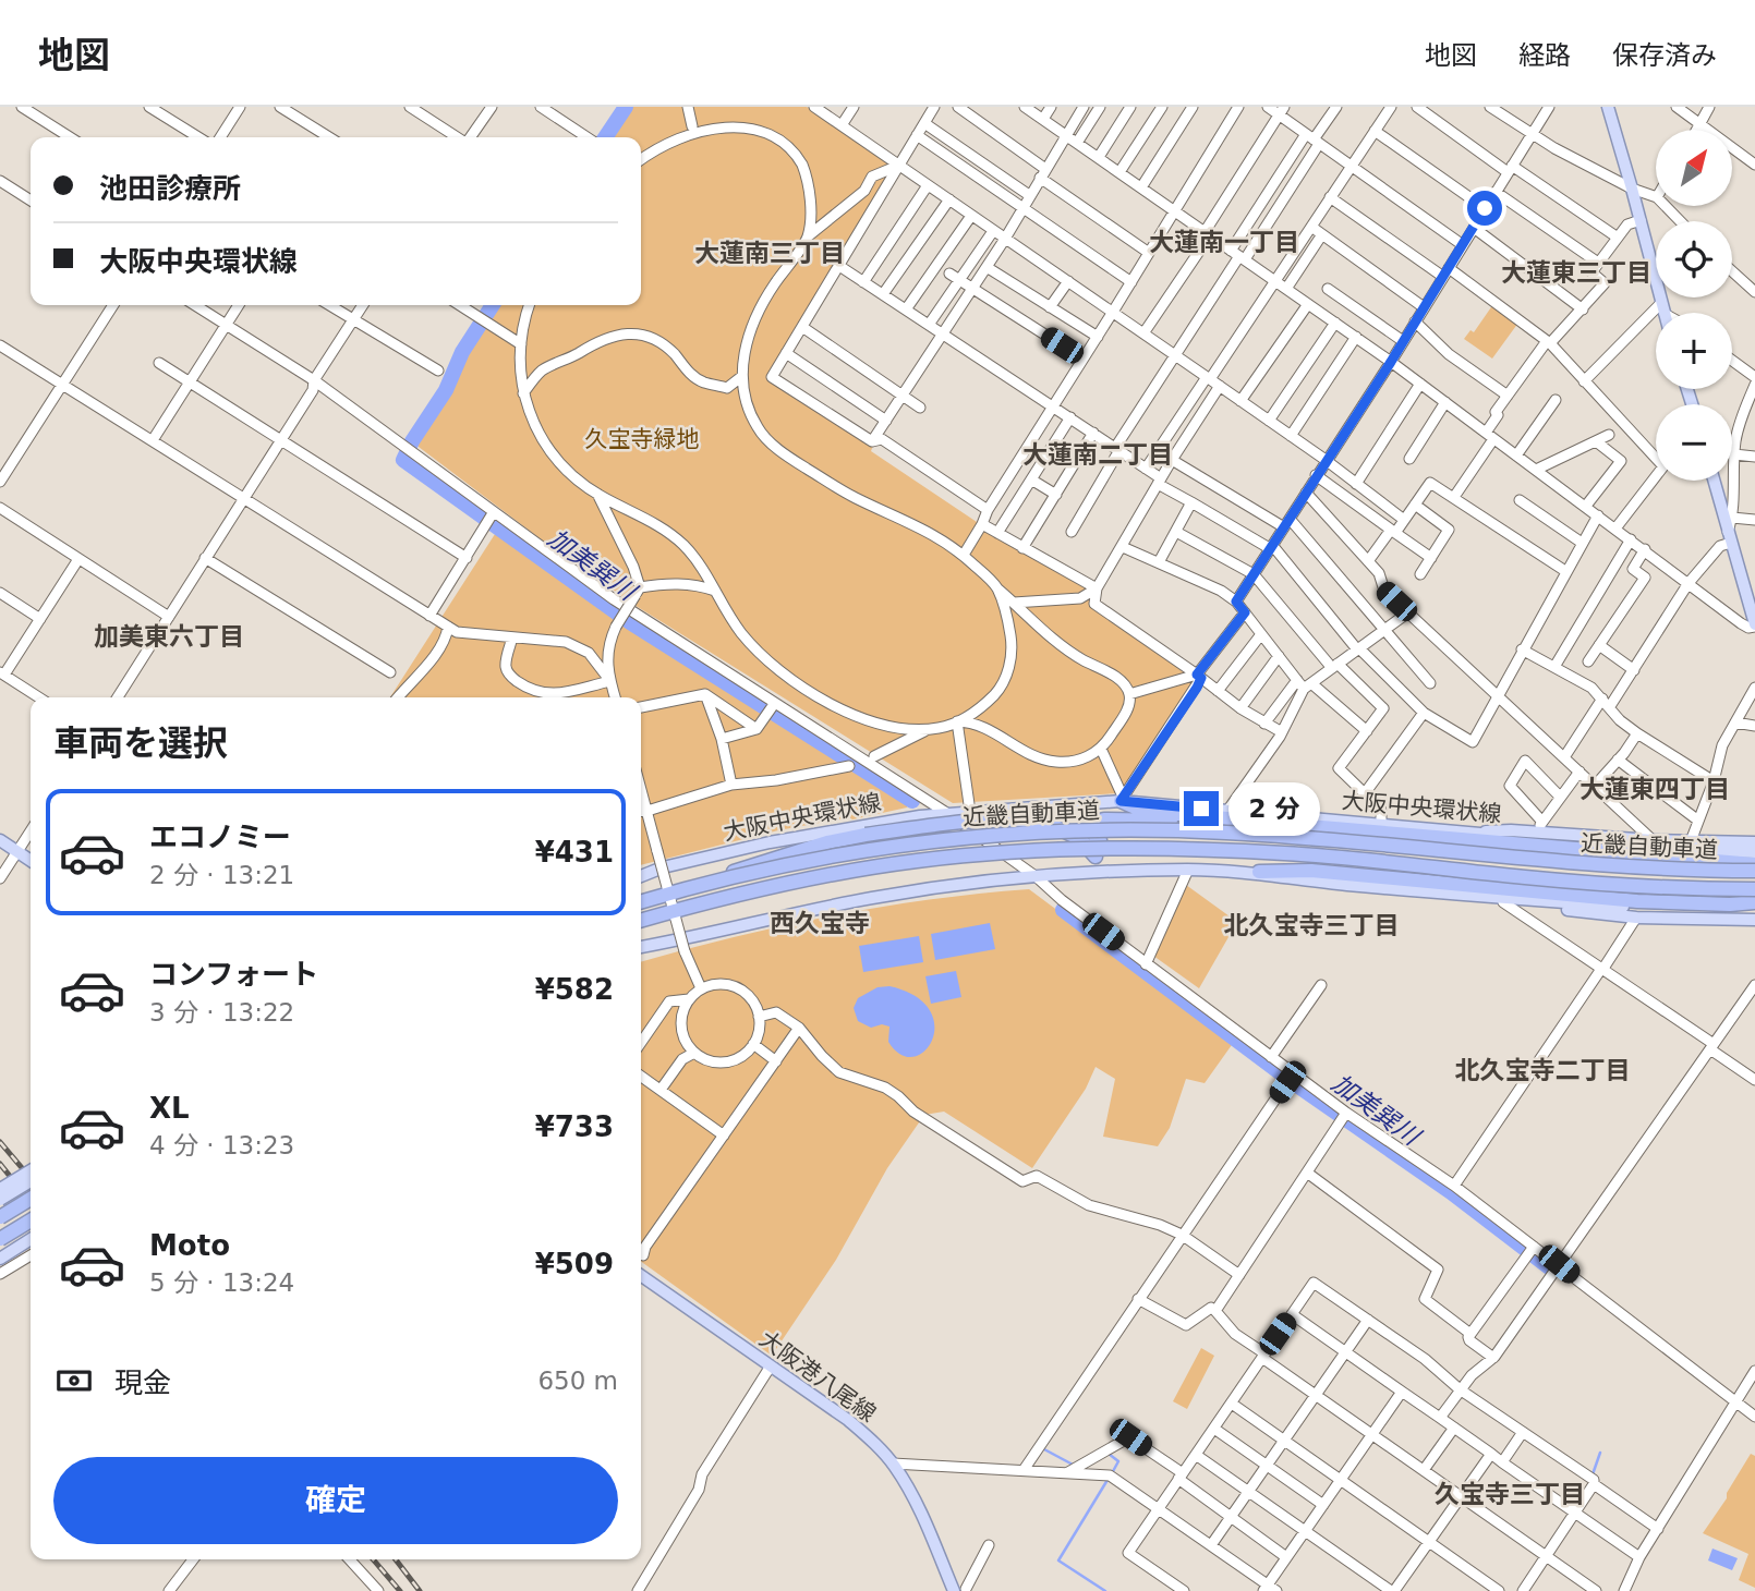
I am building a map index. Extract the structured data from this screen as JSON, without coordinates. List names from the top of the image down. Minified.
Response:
{"streets":{"highway":["近畿自動車道"],"main road":["大阪中央環状線","大阪港八尾線"]},"districts":["大蓮南一丁目","大蓮南三丁目","大蓮東三丁目","大蓮南二丁目","加美東六丁目","大蓮東四丁目","西久宝寺","北久宝寺三丁目","北久宝寺二丁目","久宝寺三丁目"],"water":["加美巽川"],"parks":["久宝寺緑地"],"north":"top right","page":{"header":"地図","nav":["地図","経路","保存済み"],"map_buttons":["+","−"],"banner":["池田診療所","大阪中央環状線"],"heading":"車両を選択","bubble":"2 分","list":[{"name":"エコノミー","note":"2 分 · 13:21","value":"¥431"},{"name":"コンフォート","note":"3 分 · 13:22","value":"¥582"},{"name":"XL","note":"4 分 · 13:23","value":"¥733"},{"name":"Moto","note":"5 分 · 13:24","value":"¥509"}],"pay":["現金","650 m"],"buttons":"確定"}}
